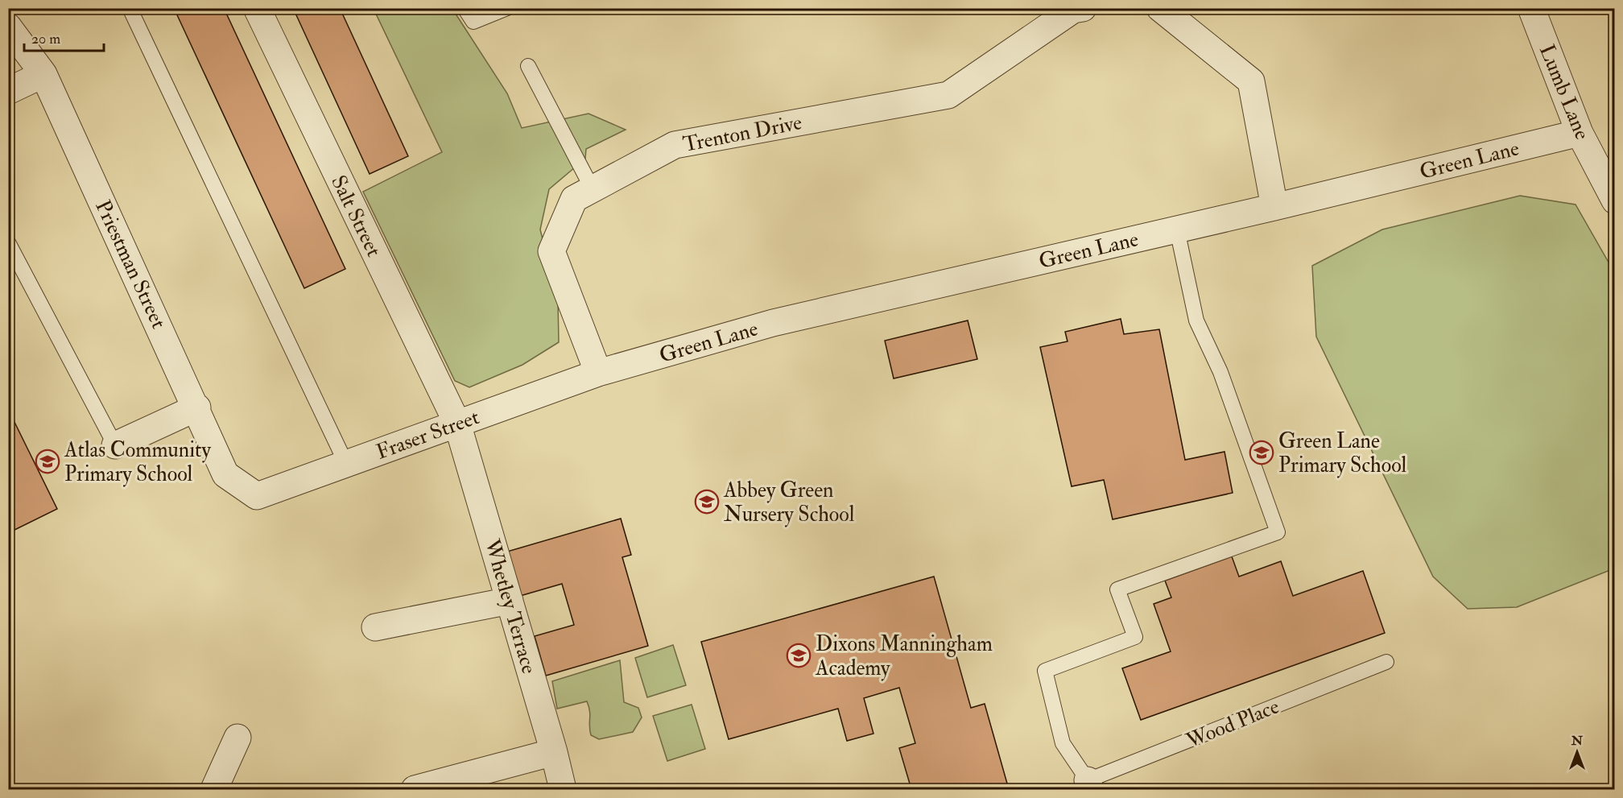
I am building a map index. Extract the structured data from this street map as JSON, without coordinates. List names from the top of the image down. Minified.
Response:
{"streets":{"street":["Lumb Lane","Trenton Drive","Green Lane","Salt Street","Priestman Street","Fraser Street","Whetley Terrace"],"lane":["Wood Place"]},"crossings":[["Lumb Lane","Green Lane"],["Trenton Drive","Green Lane"],["Trenton Drive","Fraser Street"],["Green Lane","Fraser Street"],["Salt Street","Fraser Street"],["Salt Street","Whetley Terrace"],["Priestman Street","Fraser Street"],["Fraser Street","Whetley Terrace"]],"places":{"school or university":["Green Lane Primary School","Atlas Community Primary School","Abbey Green Nursery School","Dixons Manningham Academy"]},"scale_bar":"20 m","north":"top"}
